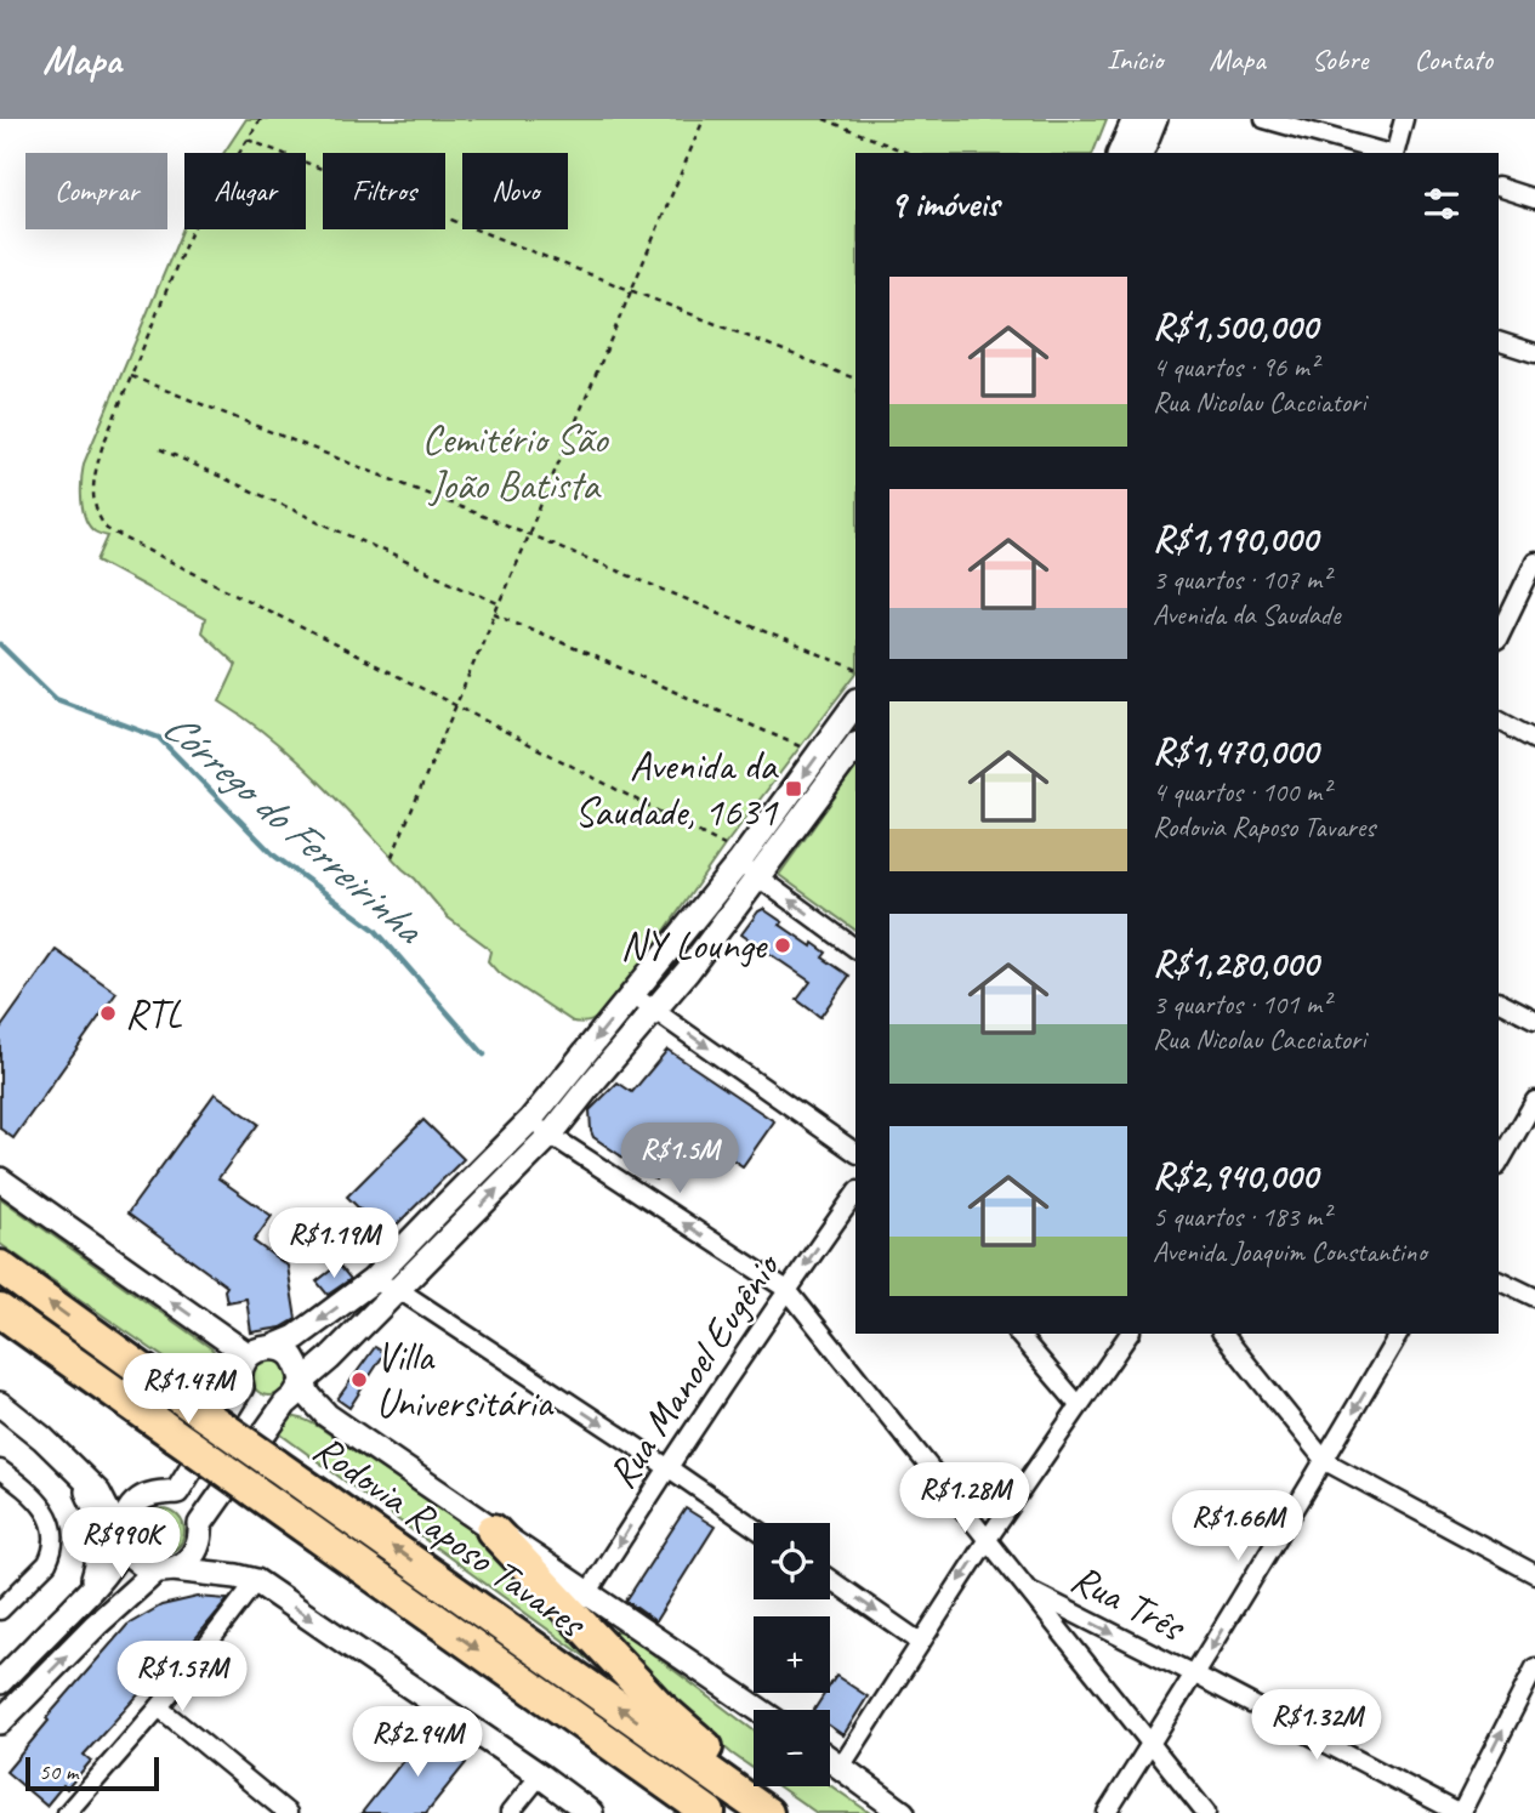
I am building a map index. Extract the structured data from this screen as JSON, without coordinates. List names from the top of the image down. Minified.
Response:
{"streets":{"highway":["Rodovia Raposo Tavares"],"street":["Rua Manoel Eugênio","Rua Três"]},"one_way":["Rua Manoel Eugênio"],"water":["Córrego do Ferreirinha"],"parks":["Cemitério São João Batista"],"places":{"transit":["Avenida da Saudade, 1631"],"other":["NY Lounge","RTL","Villa Universitária"]},"scale_bar":"50 m","page":{"header":"Mapa","nav":["Início","Mapa","Sobre","Contato"],"chip":["Comprar","Alugar","Filtros","Novo"],"heading":"9 imóveis","list":[{"name":"R$1,500,000","note":"4 quartos · 96 m² · Rua Nicolau Cacciatori"},{"name":"R$1,190,000","note":"3 quartos · 107 m² · Avenida da Saudade"},{"name":"R$1,470,000","note":"4 quartos · 100 m² · Rodovia Raposo Tavares"},{"name":"R$1,280,000","note":"3 quartos · 101 m² · Rua Nicolau Cacciatori"},{"name":"R$2,940,000","note":"5 quartos · 183 m² · Avenida Joaquim Constantino"}],"price":["R$1.5M","R$1.19M","R$1.47M","R$1.28M","R$1.66M","R$990K","R$1.57M","R$1.32M","R$2.94M"],"map_buttons":["+","−"],"scale":"50 m"}}
